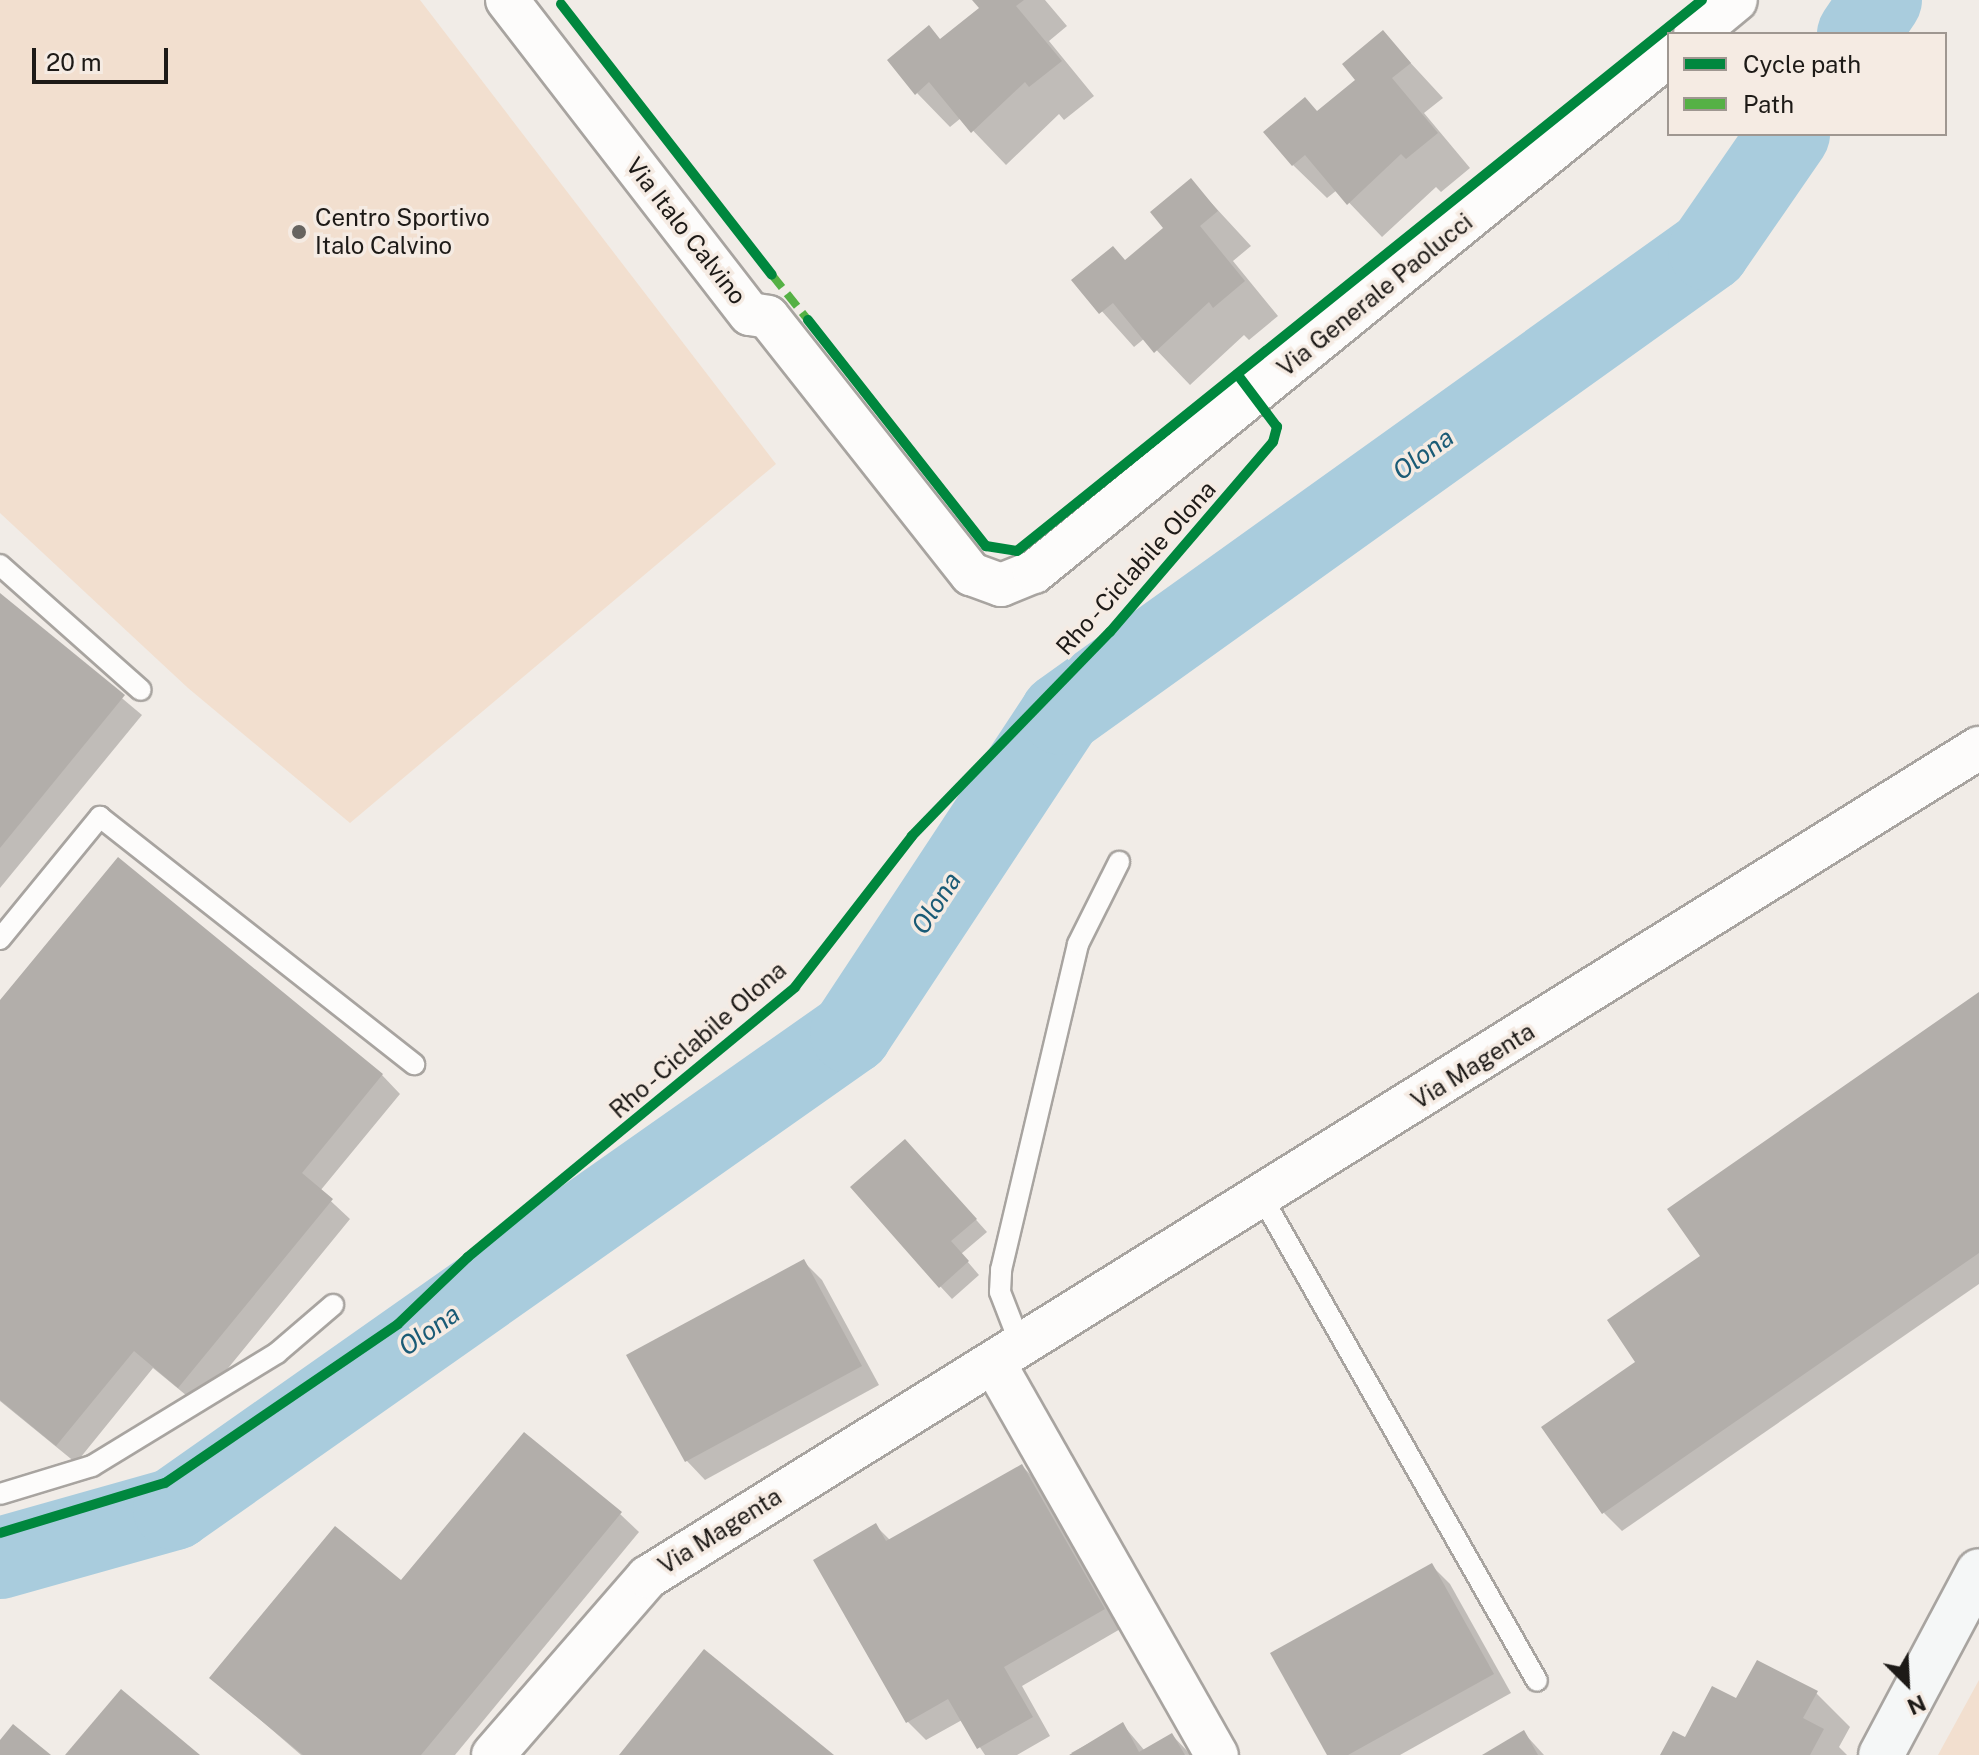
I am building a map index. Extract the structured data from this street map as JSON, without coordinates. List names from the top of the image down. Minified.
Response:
{"streets":{"street":["Via Italo Calvino","Via Generale Paolucci","Via Magenta"],"cycle path":["Rho - Ciclabile Olona"]},"crossings":[["Via Italo Calvino","Via Generale Paolucci"]],"water":["Olona"],"places":["Centro Sportivo Italo Calvino"],"legend":["Cycle path","Path"],"scale_bar":"20 m","north":"bottom right"}
